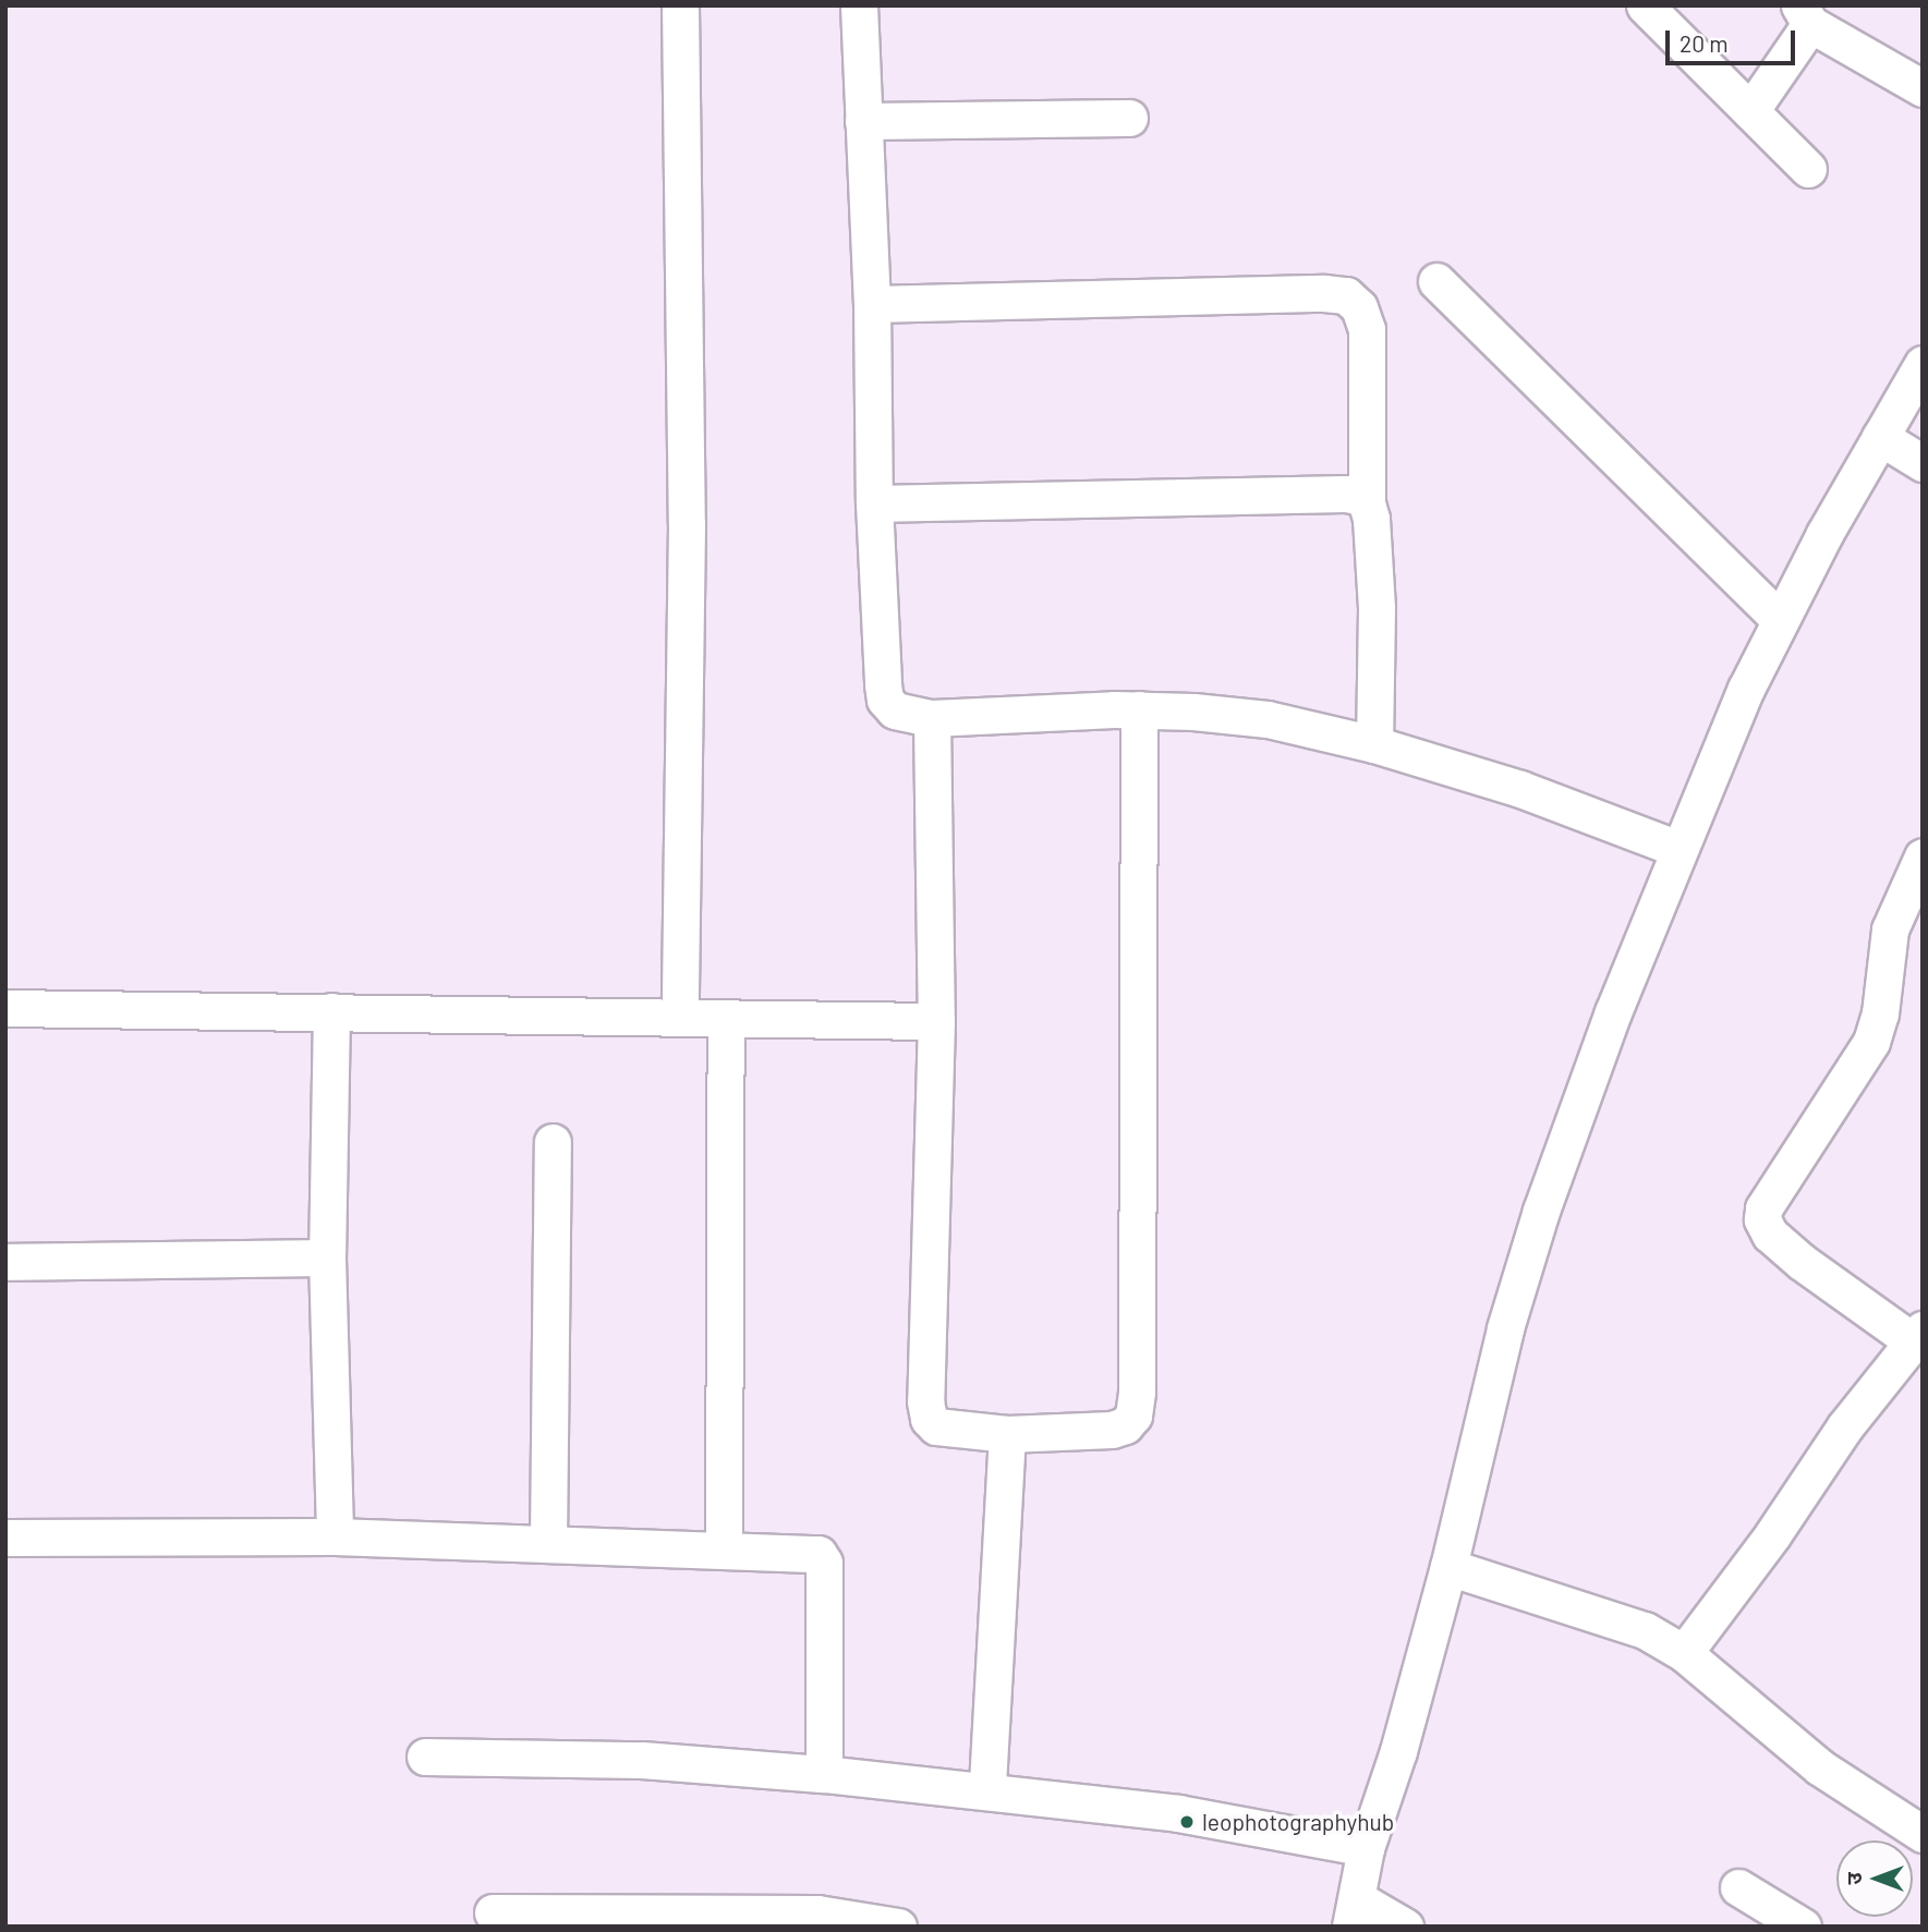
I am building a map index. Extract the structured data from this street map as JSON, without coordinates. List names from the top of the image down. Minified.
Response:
{"places":["leophotographyhub"],"scale_bar":"20 m","north":"left"}
